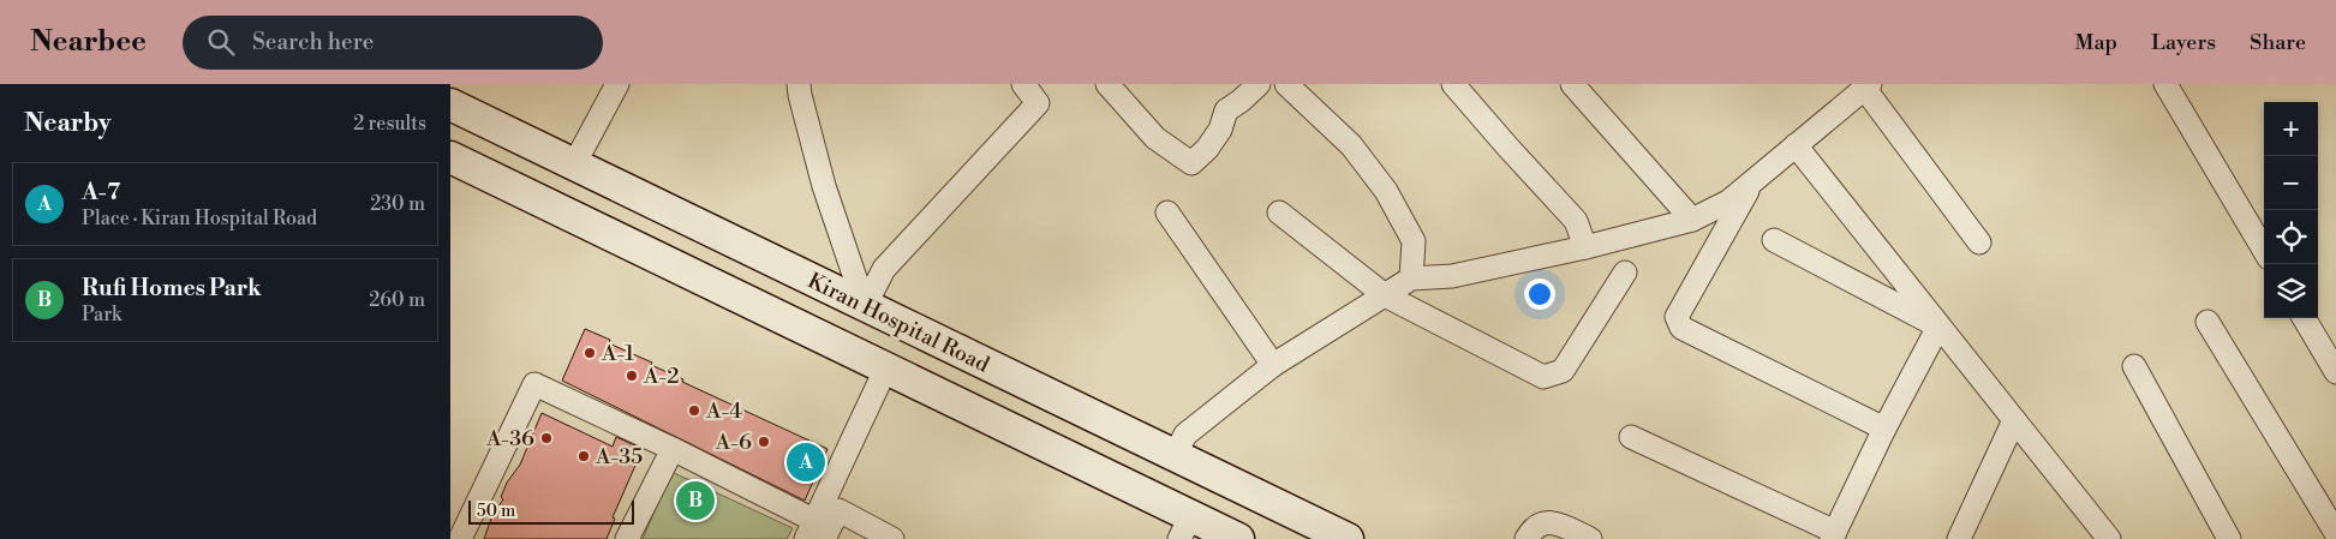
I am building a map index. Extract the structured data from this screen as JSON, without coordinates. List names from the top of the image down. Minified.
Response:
{"streets":{"main road":["Kiran Hospital Road"]},"places":["A-1","A-2","A-4","A-36","A-6","A-35"],"scale_bar":"50 m","page":{"header":"Nearbee","search":"Search here","nav":["Map","Layers","Share"],"heading":["Nearby","2 results"],"map_buttons":["+","−"],"list":[{"mark":"A","name":"A-7","note":"Place · Kiran Hospital Road","value":"230 m"},{"mark":"B","name":"Rufi Homes Park","note":"Park","value":"260 m"}],"pins":["A","B"],"scale":"50 m"}}
